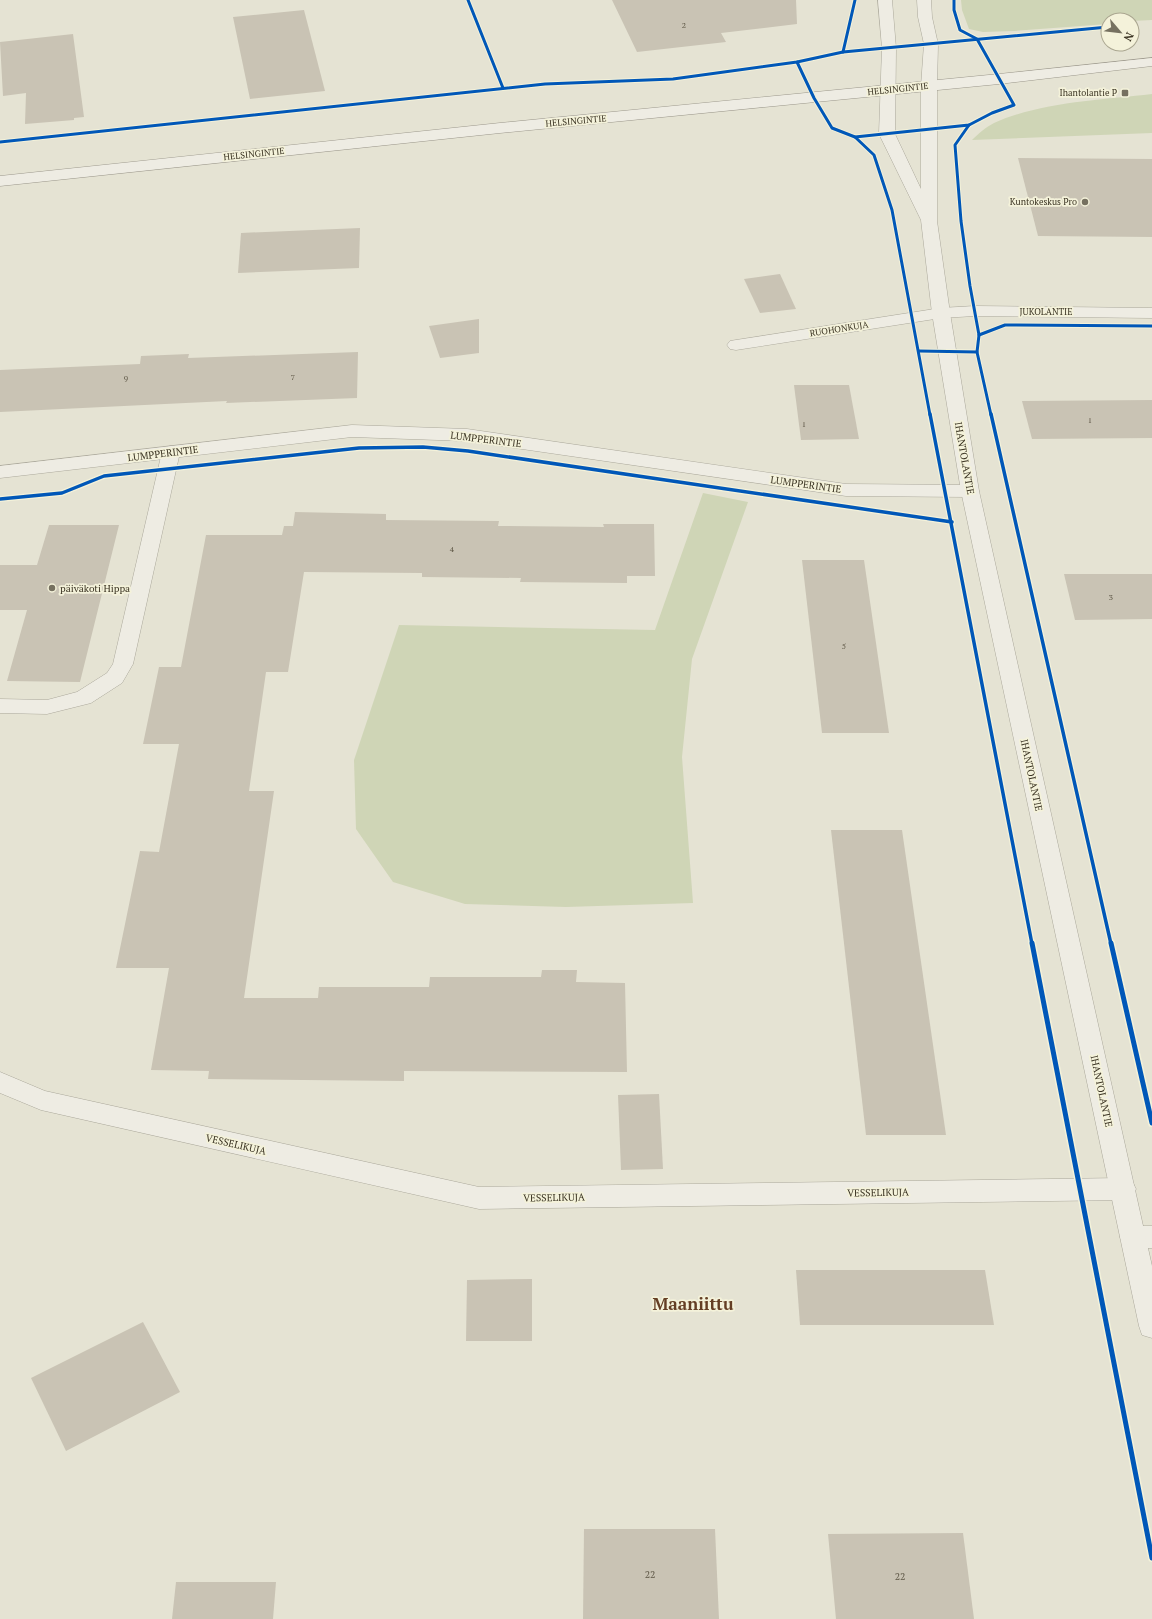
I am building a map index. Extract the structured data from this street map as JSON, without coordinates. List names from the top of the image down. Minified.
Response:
{"streets":{"street":["HELSINGINTIE","JUKOLANTIE","RUOHONKUJA","LUMPPERINTIE","IHANTOLANTIE","VESSELIKUJA"]},"crossings":[["HELSINGINTIE","IHANTOLANTIE"],["JUKOLANTIE","RUOHONKUJA"],["JUKOLANTIE","IHANTOLANTIE"],["RUOHONKUJA","IHANTOLANTIE"],["LUMPPERINTIE","IHANTOLANTIE"],["IHANTOLANTIE","VESSELIKUJA"]],"districts":["Maaniittu"],"places":{"transit":["Ihantolantie P"],"other":["Kuntokeskus Pro","päiväkoti Hippa"]},"house_numbers":["2","7","9","1","1","4","3","5","22","22"],"north":"bottom right"}
